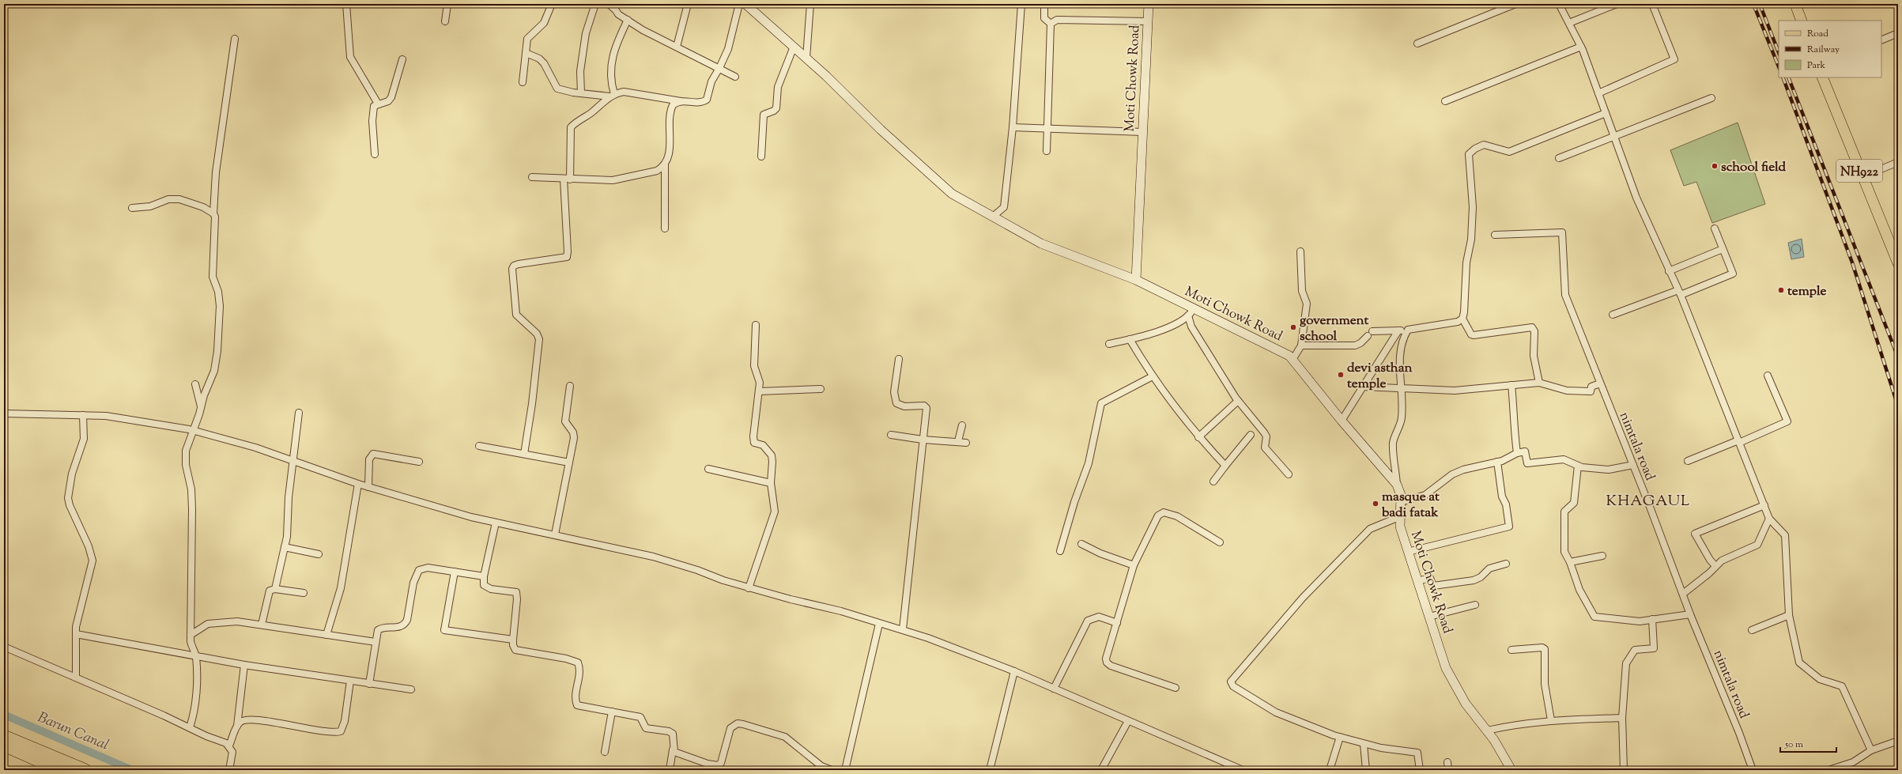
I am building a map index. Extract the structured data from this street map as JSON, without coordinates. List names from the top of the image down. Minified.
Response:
{"streets":{"main road":["NH922"],"street":["Moti Chowk Road","nimtala road"]},"districts":["KHAGAUL"],"water":["Barun Canal"],"places":["school field","temple","government school","devi asthan temple","masque at badi fatak"],"legend":["Road","Railway","Park"],"scale_bar":"50 m"}
